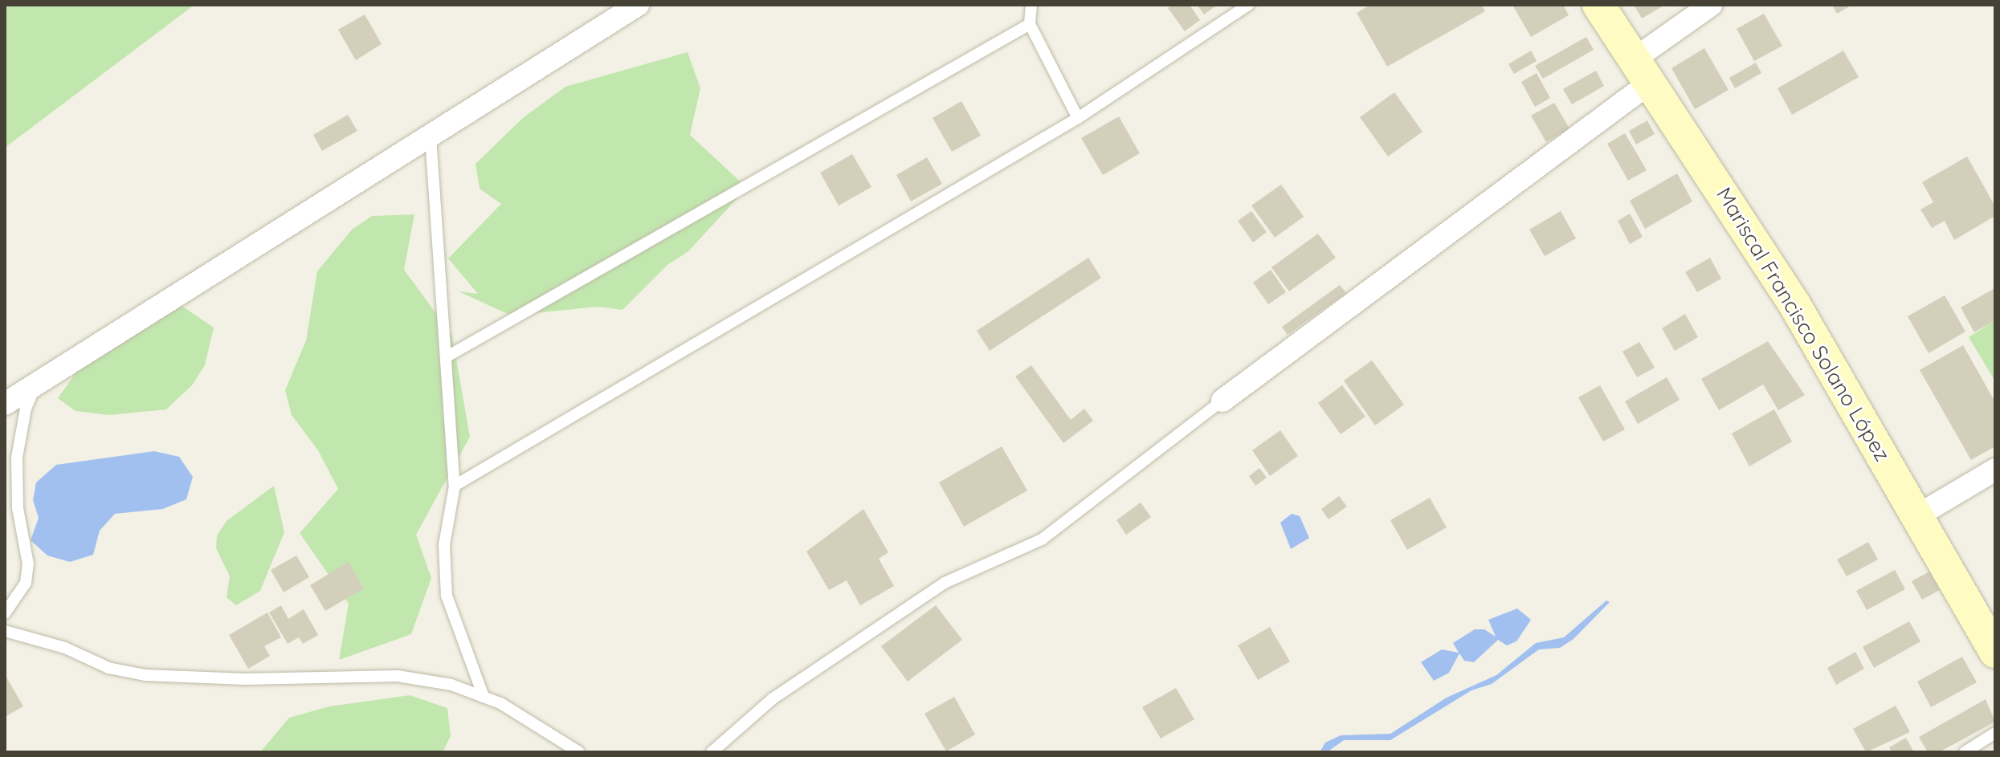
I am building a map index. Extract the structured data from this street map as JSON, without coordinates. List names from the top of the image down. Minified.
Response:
{"streets":{"main road":["Mariscal Francisco Solano López"]}}
